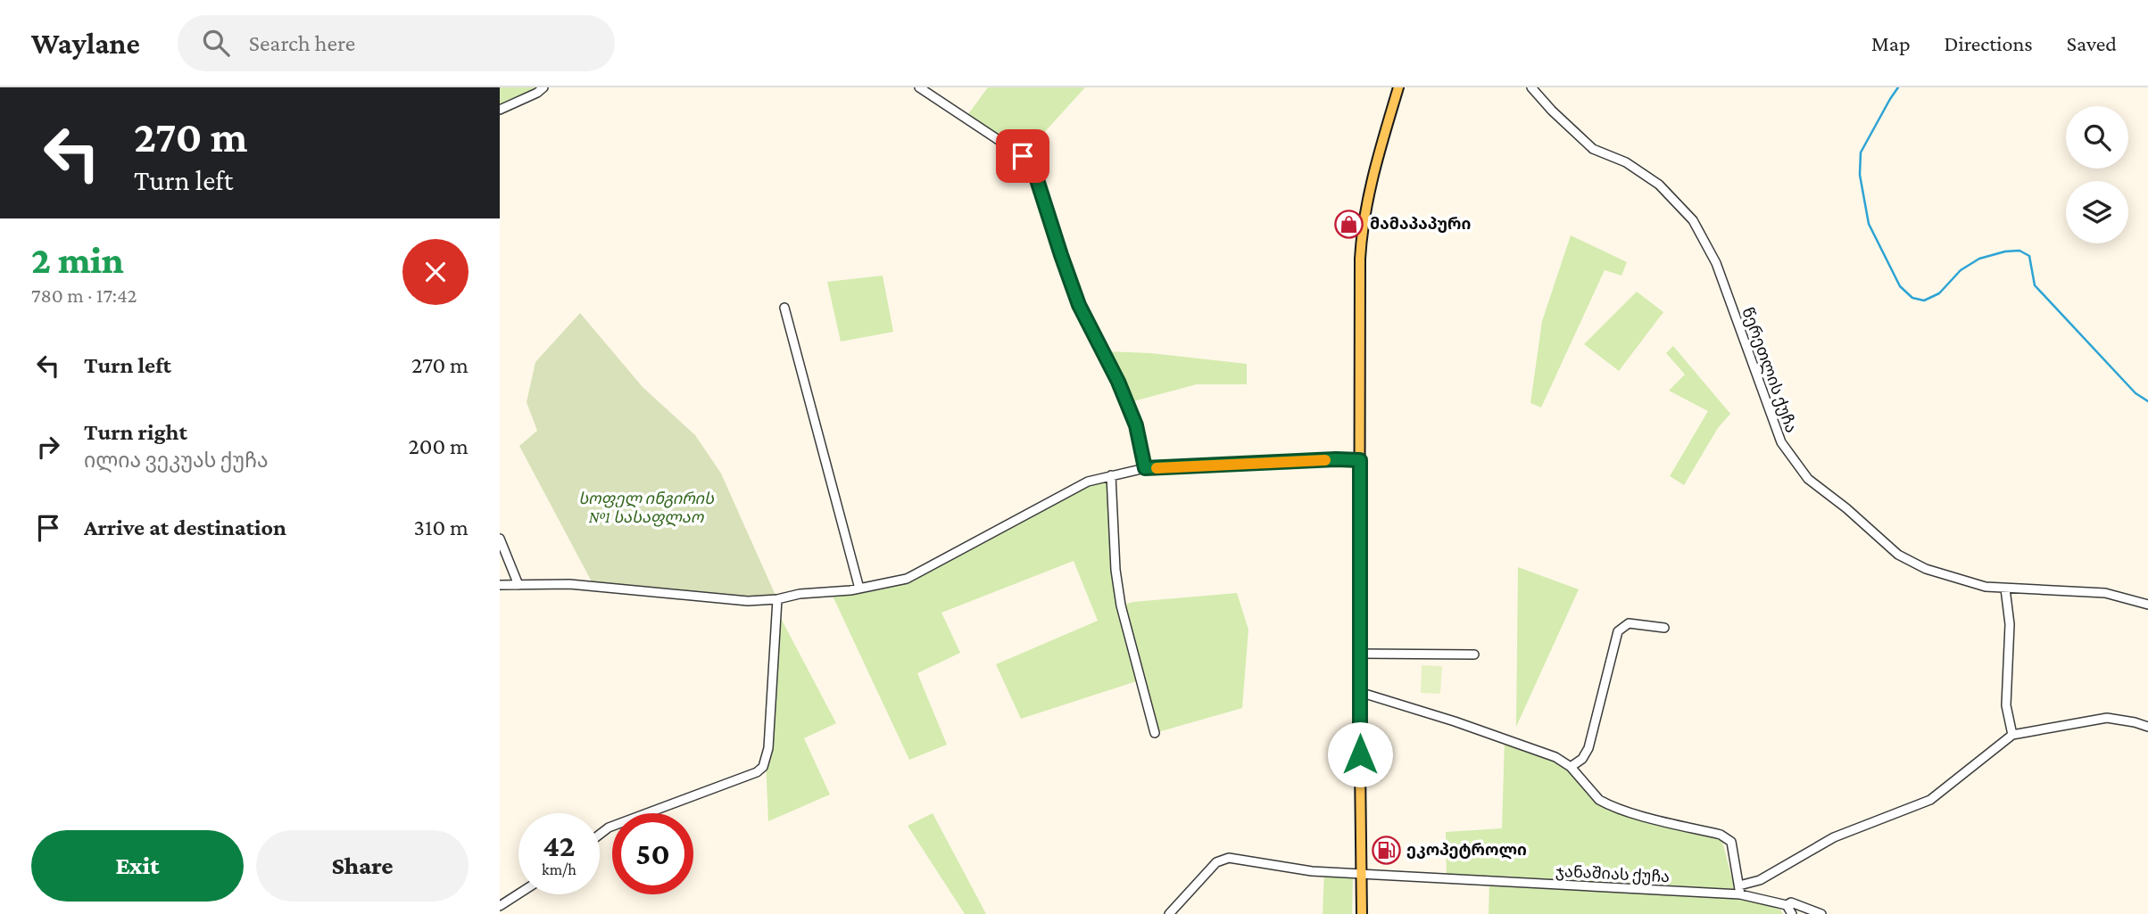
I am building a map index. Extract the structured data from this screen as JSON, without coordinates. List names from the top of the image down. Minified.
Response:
{"streets":{"street":["წერეთლის ქუჩა","ჯანაშიას ქუჩა"]},"parks":["სოფელ ინგირის №1 სასაფლაო"],"places":{"shop":["მამაპაპური"],"fuel station":["ეკოპეტროლი"]},"page":{"header":"Waylane","search":"Search here","nav":["Map","Directions","Saved"],"turn":["270 m","Turn left"],"heading":["2 min","780 m · 17:42"],"list":[{"name":"Turn left","value":"270 m"},{"name":"Turn right","note":"ილია ვეკუას ქუჩა","value":"200 m"},{"name":"Arrive at destination","value":"310 m"}],"speed":"42 km/h","limit":"50","buttons":["Exit","Share"]}}
